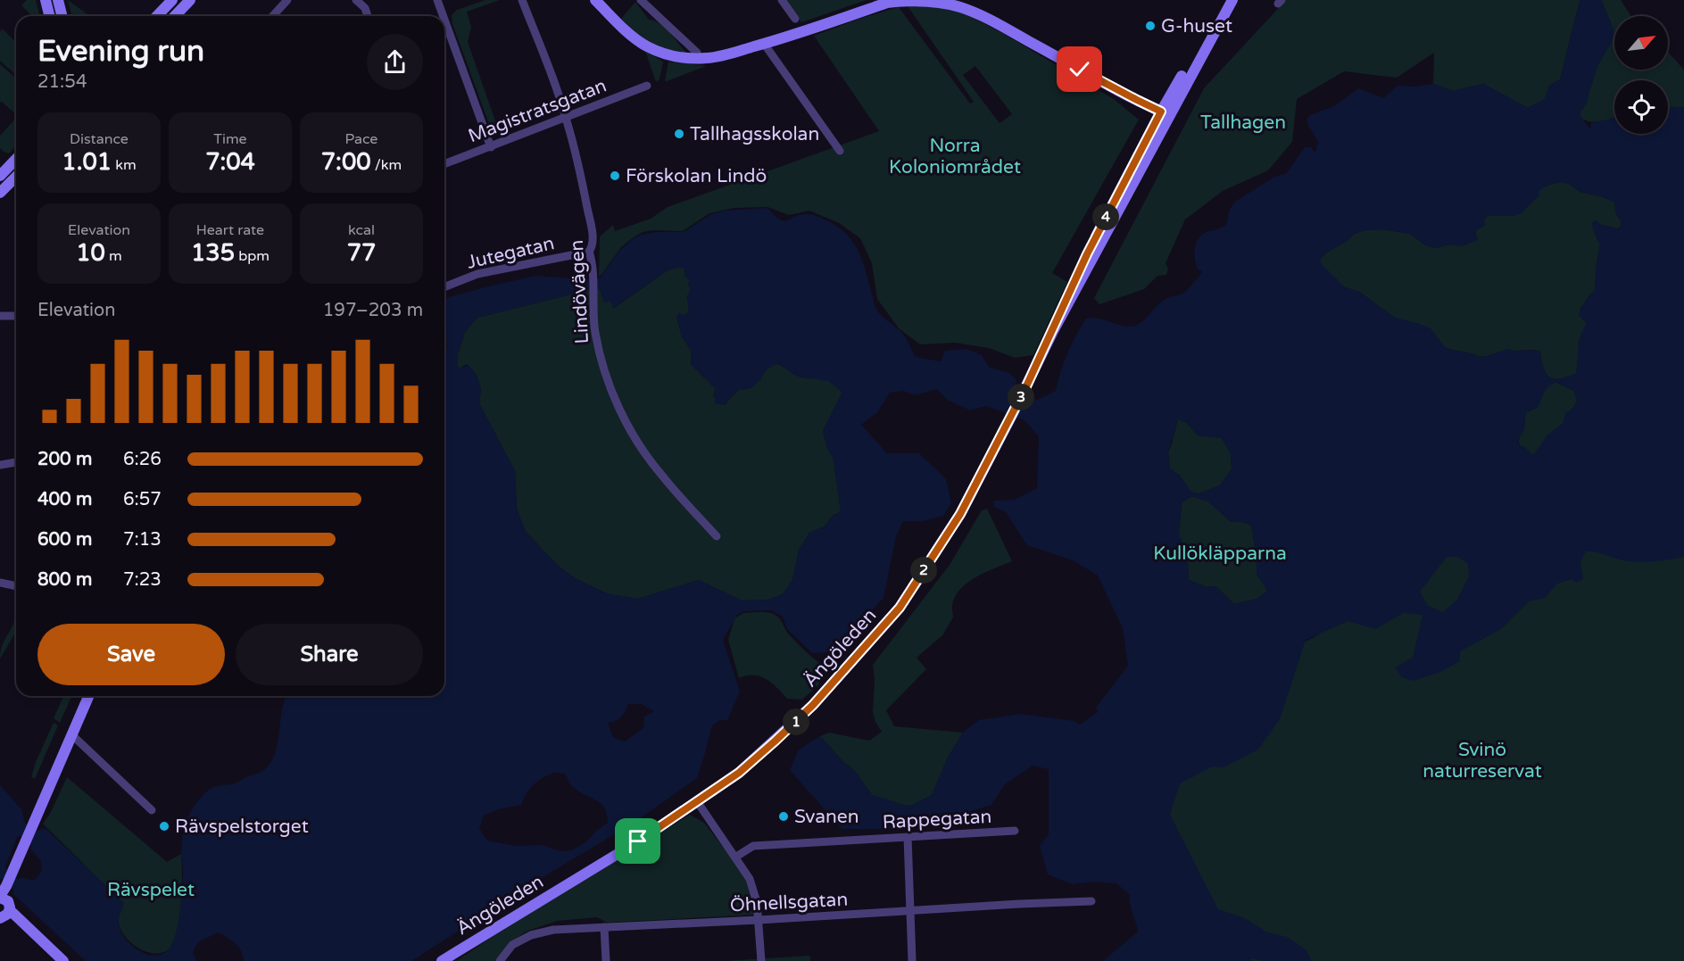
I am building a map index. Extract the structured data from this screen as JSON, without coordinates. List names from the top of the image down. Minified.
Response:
{"streets":{"main road":["Ängöleden"],"street":["Magistratsgatan","Jutegatan","Lindövägen","Rappegatan","Öhnellsgatan"]},"crossings":[["Magistratsgatan","Lindövägen"],["Jutegatan","Lindövägen"]],"parks":["Tallhagen","Norra Koloniområdet","Kullökläpparna","Svinö naturreservat","Rävspelet"],"places":["G-huset","Tallhagsskolan","Förskolan Lindö","Svanen","Rävspelstorget"],"north":"top right","page":{"heading":["Evening run","21:54"],"stats":[["Distance","1.01 km"],["Time","7:04"],["Pace","7:00 /km"],["Elevation","10 m"],["Heart rate","135 bpm"],["kcal","77"]],"pins":["4","3","2","1"],"chart":["Elevation","197–203 m"],"list":[{"name":"200 m","note":"6:26"},{"name":"400 m","note":"6:57"},{"name":"600 m","note":"7:13"},{"name":"800 m","note":"7:23"}],"buttons":["Save","Share"]}}
